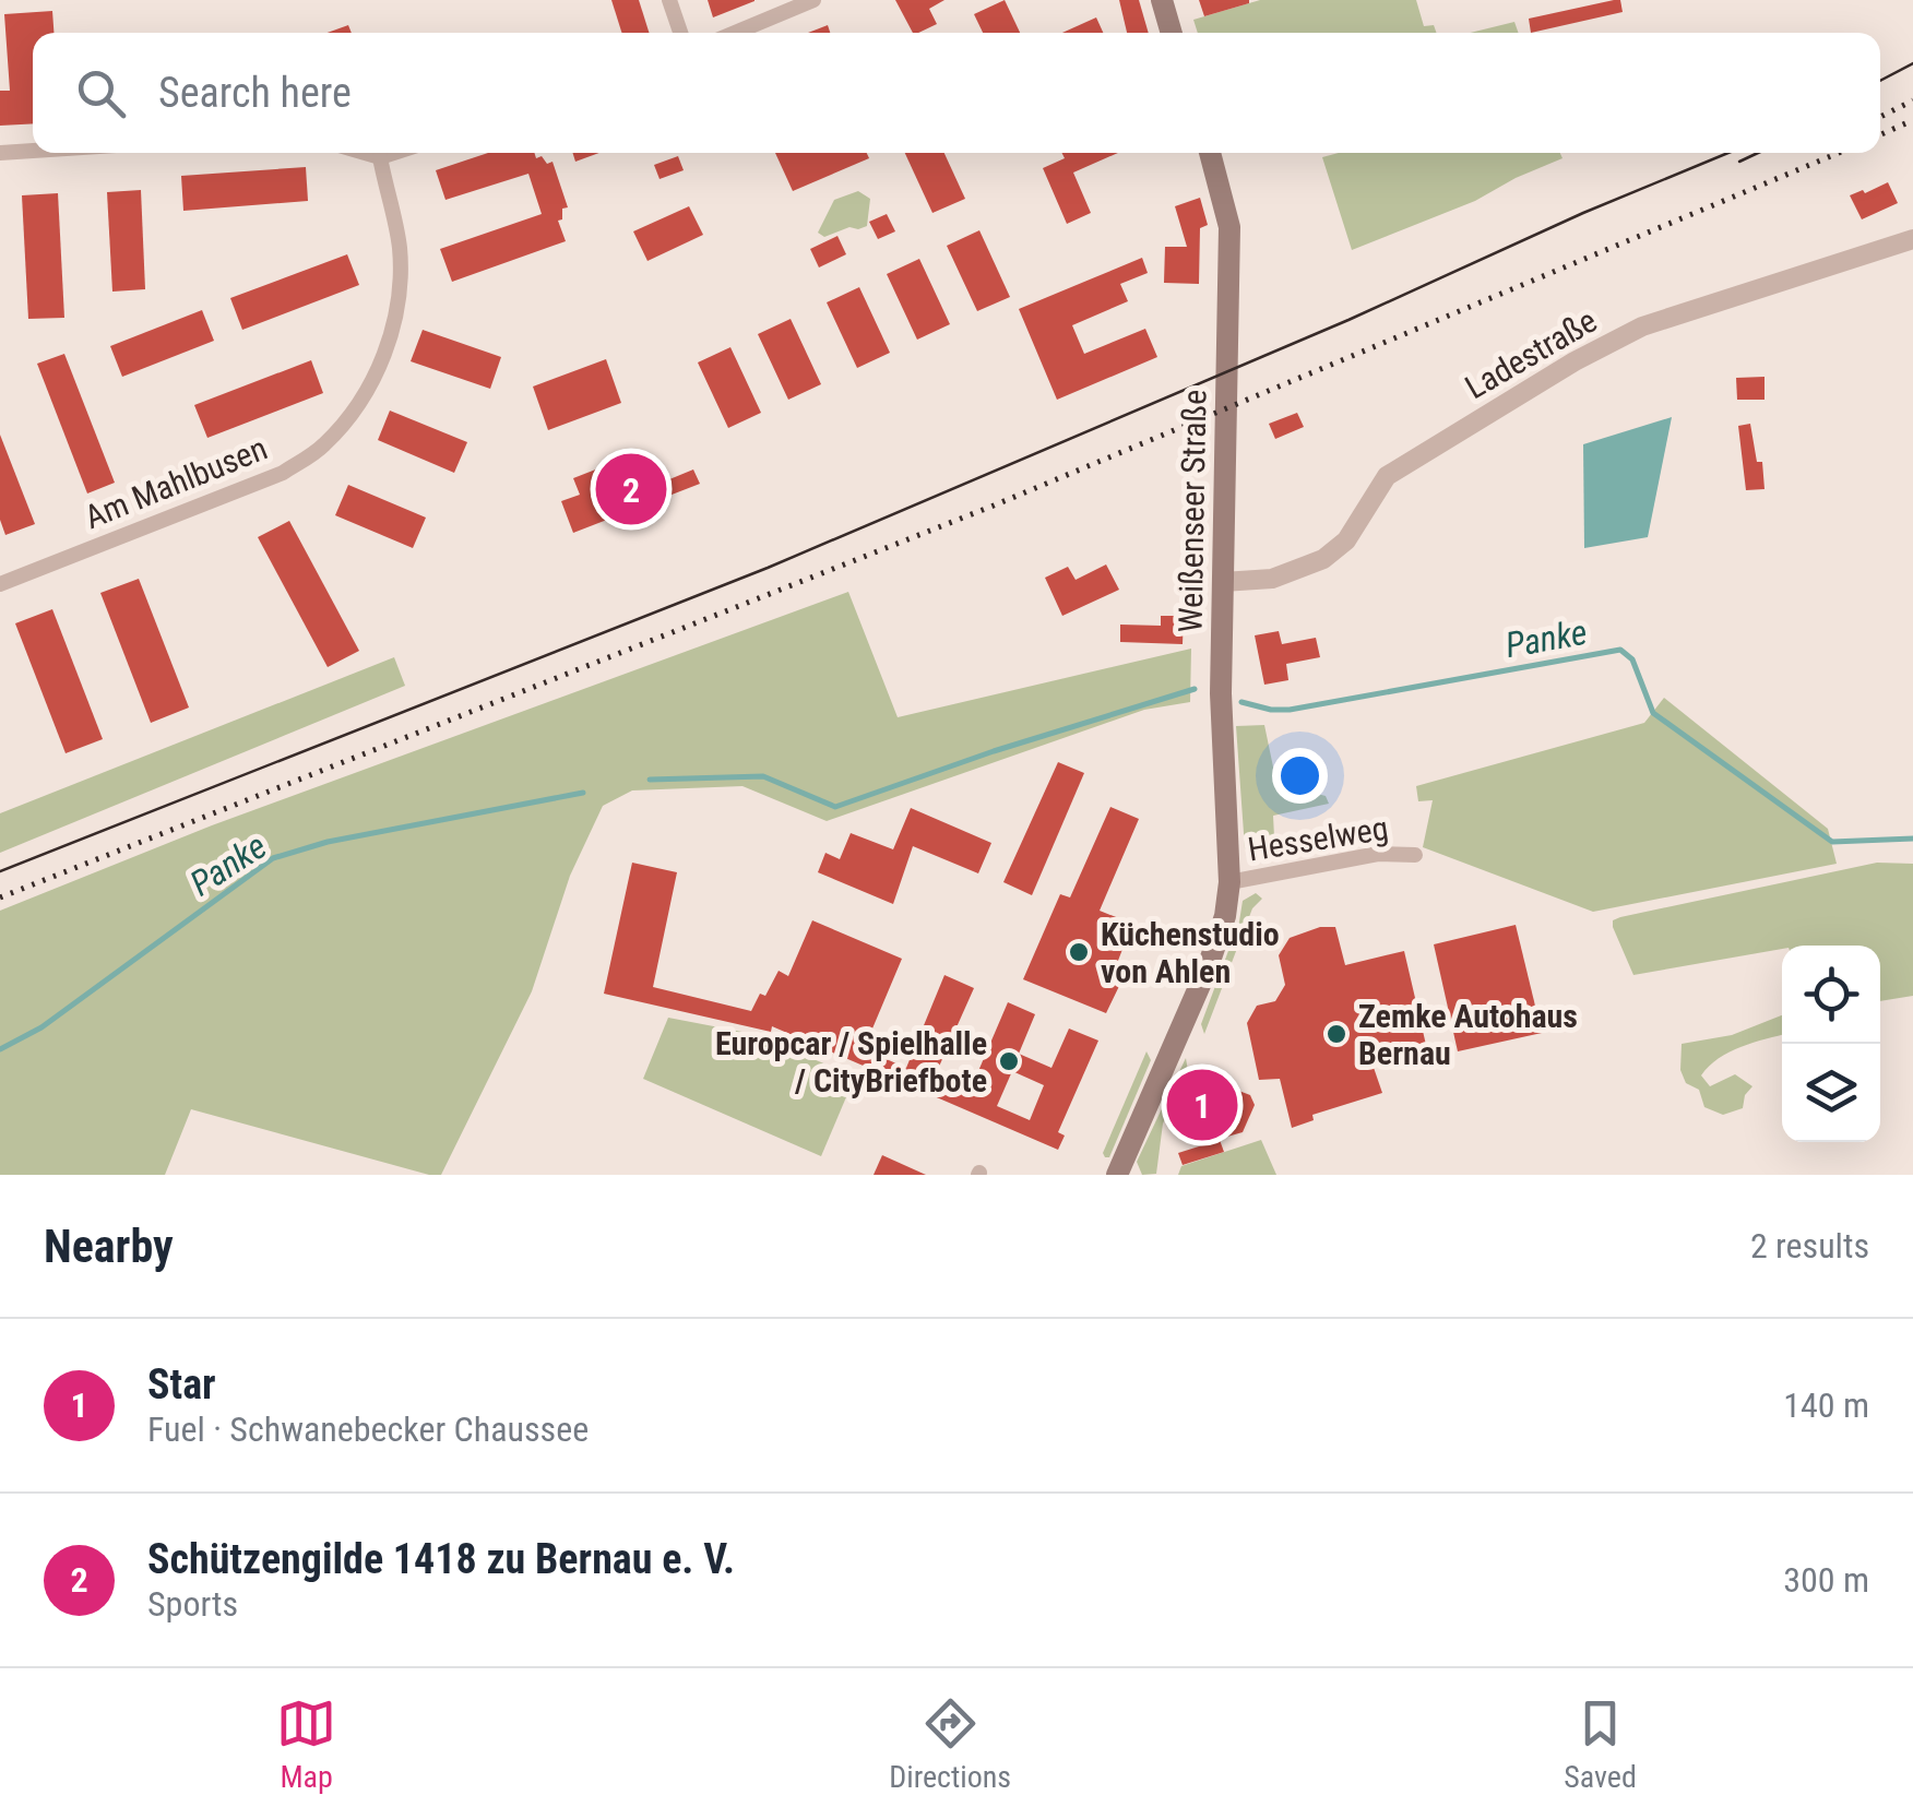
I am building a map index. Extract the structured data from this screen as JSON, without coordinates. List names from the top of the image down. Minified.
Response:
{"streets":{"main road":["Weißenseer Straße"],"street":["Ladestraße","Am Mahlbusen","Hesselweg"]},"crossings":[["Ladestraße","Weißenseer Straße"],["Weißenseer Straße","Hesselweg"]],"water":["Panke"],"places":["Küchenstudio von Ahlen","Zemke Autohaus Bernau","Europcar / Spielhalle / CityBriefbote"],"page":{"search":"Search here","pins":["2","1"],"heading":["Nearby","2 results"],"list":[{"mark":"1","name":"Star","note":"Fuel · Schwanebecker Chaussee","value":"140 m"},{"mark":"2","name":"Schützengilde 1418 zu Bernau e. V.","note":"Sports","value":"300 m"}],"nav":["Map","Directions","Saved"]}}
